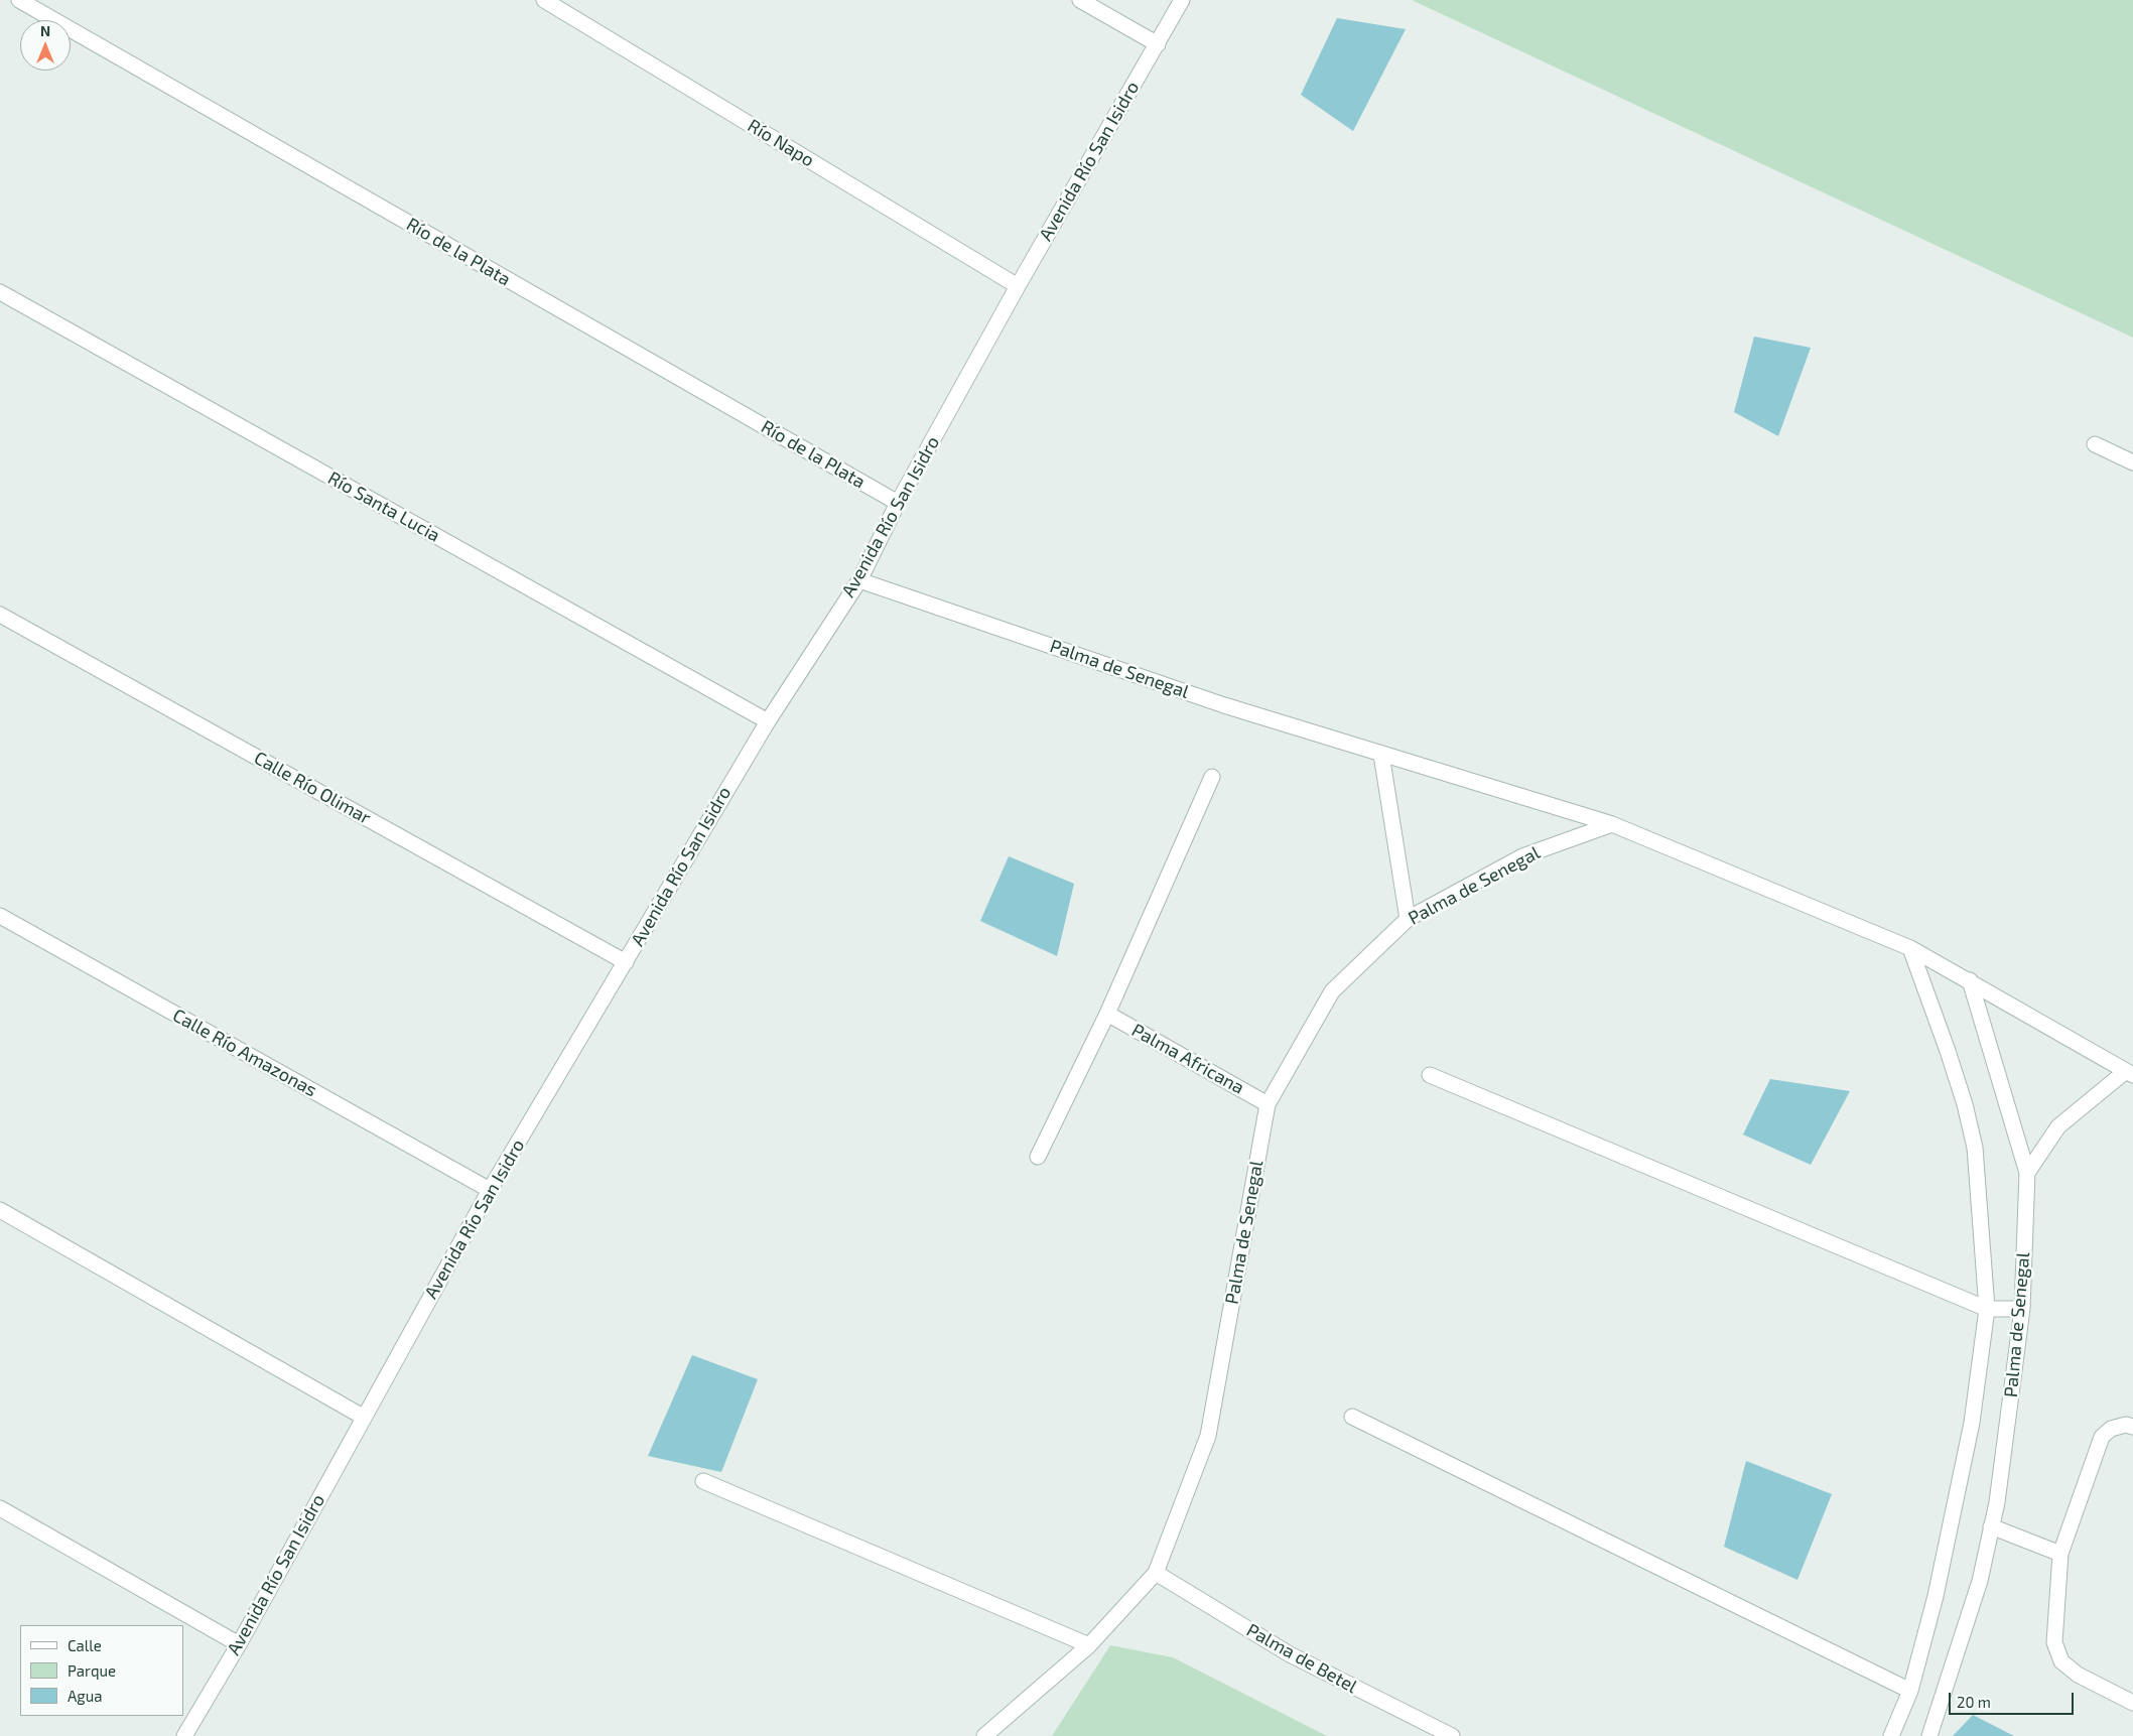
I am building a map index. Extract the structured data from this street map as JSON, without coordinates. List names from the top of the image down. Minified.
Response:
{"streets":{"street":["Río Napo","Avenida Río San Isidro","Río de la Plata","Río Santa Lucia","Palma de Senegal","Calle Río Olimar","Calle Río Amazonas","Palma Africana","Palma de Betel"]},"crossings":[["Río Napo","Avenida Río San Isidro"],["Avenida Río San Isidro","Río de la Plata"],["Avenida Río San Isidro","Río Santa Lucia"],["Avenida Río San Isidro","Palma de Senegal"],["Avenida Río San Isidro","Calle Río Olimar"],["Avenida Río San Isidro","Calle Río Amazonas"],["Palma de Senegal","Palma Africana"],["Palma de Senegal","Palma de Betel"]],"legend":["Calle","Parque","Agua"],"scale_bar":"20 m","north":"top"}
